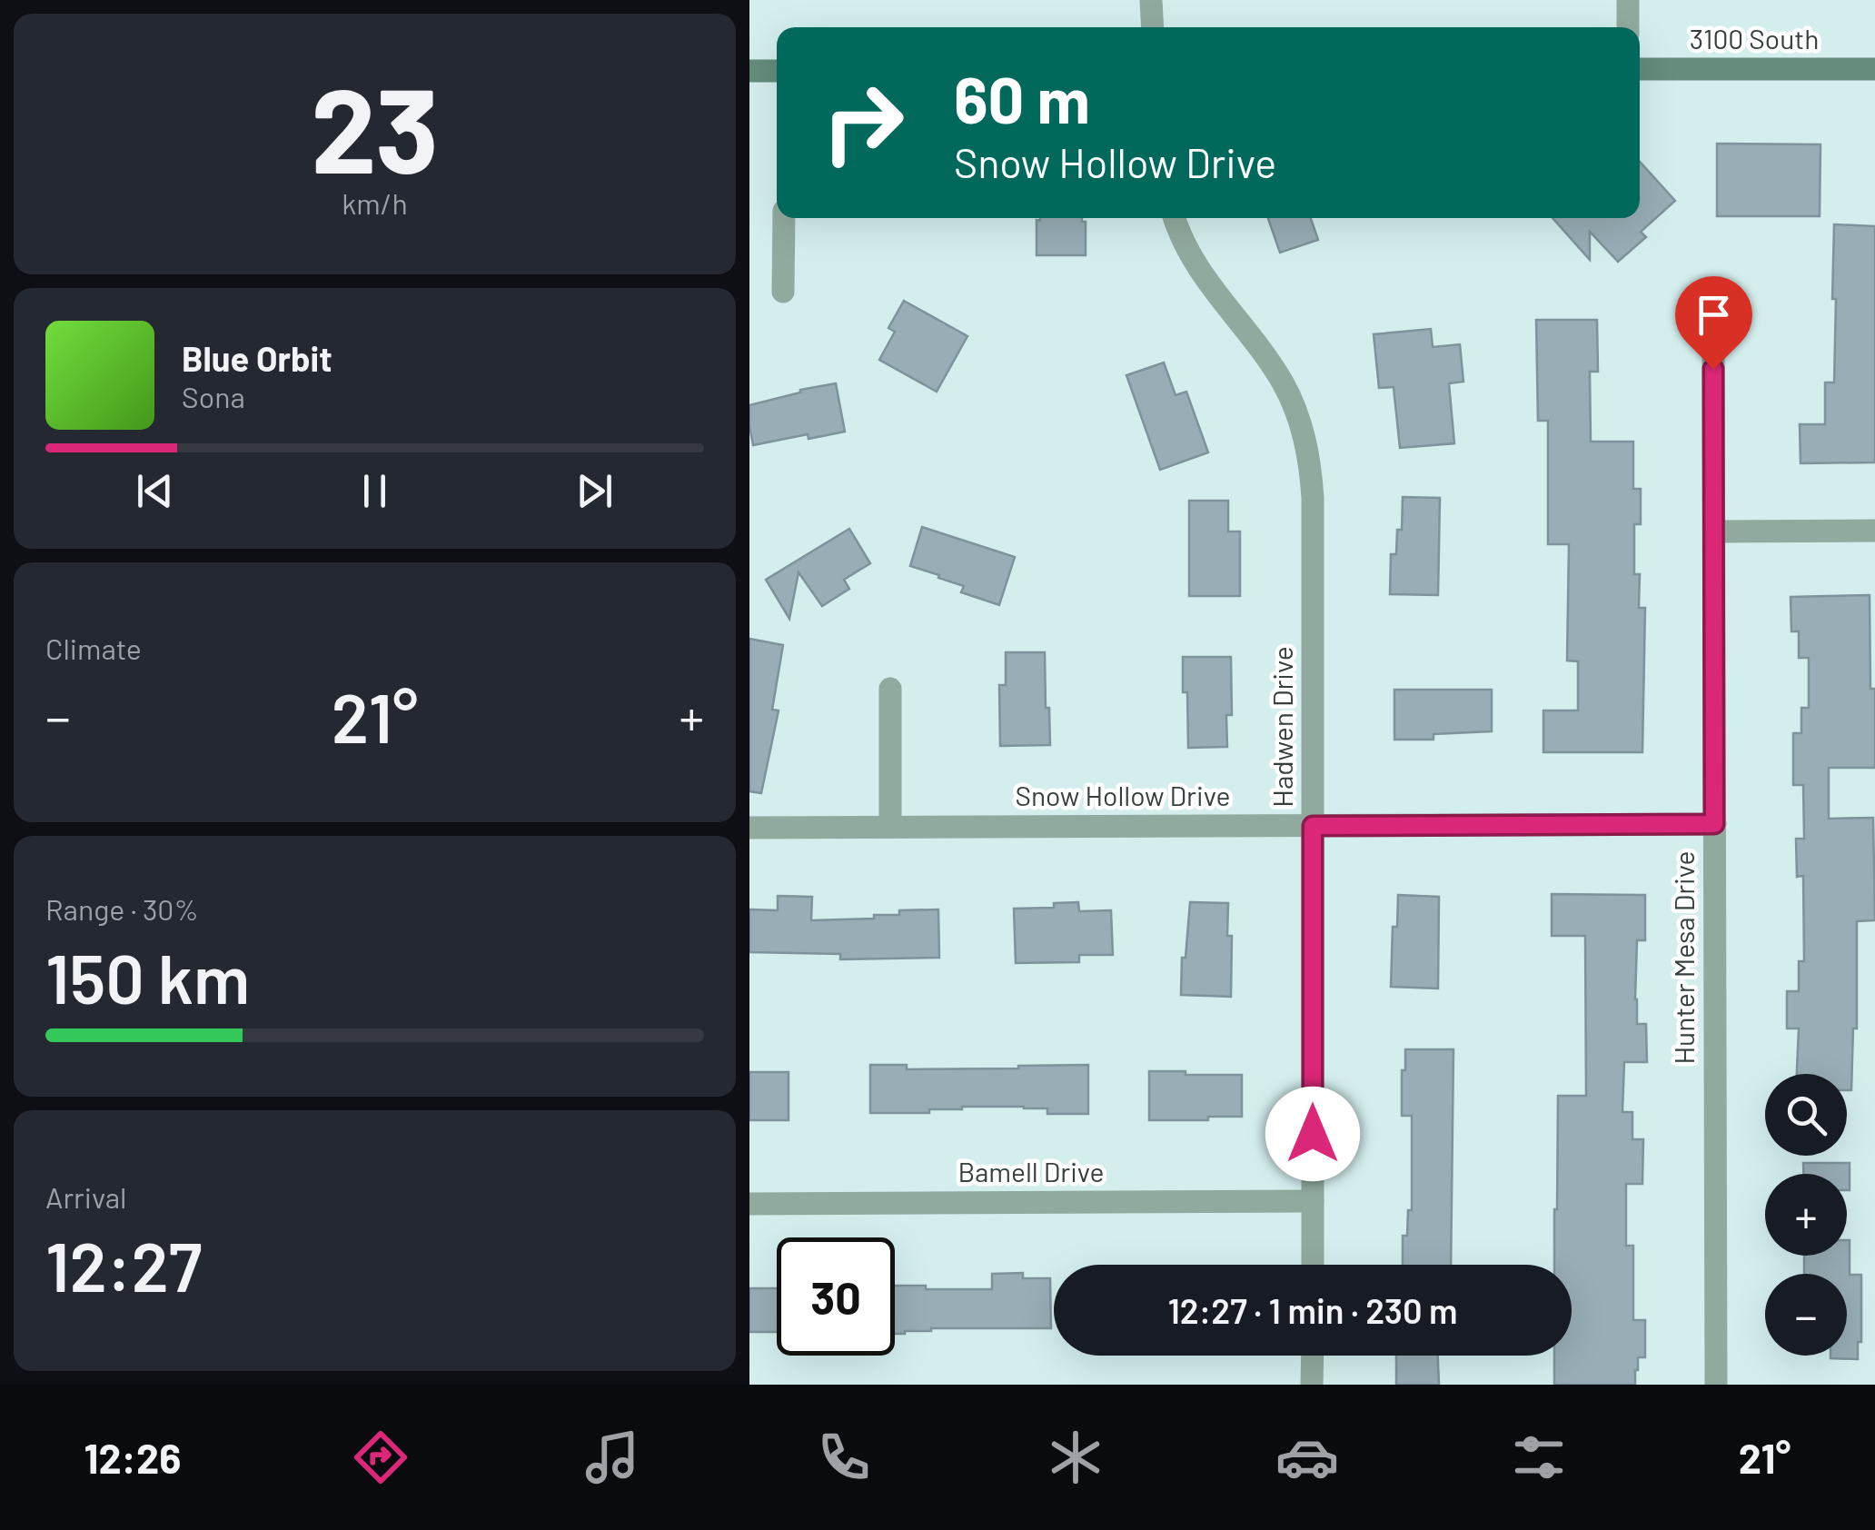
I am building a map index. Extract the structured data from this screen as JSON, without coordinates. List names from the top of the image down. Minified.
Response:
{"streets":{"main road":["3100 South"],"street":["Hadwen Drive","Snow Hollow Drive","Hunter Mesa Drive","Bamell Drive"]},"crossings":[["Hadwen Drive","Snow Hollow Drive"],["Hadwen Drive","Bamell Drive"],["Snow Hollow Drive","Hunter Mesa Drive"]],"page":{"tile":[["23","km/h"],"Climate",["Range · 30%","150 km"],["Arrival","12:27"]],"turn":["60 m","Snow Hollow Drive"],"song":["Blue Orbit","Sona"],"heat":["−","21°","+"],"map_buttons":["+","−"],"limit":"30","trip":"12:27 · 1 min · 230 m","tabs":["12:26","21°"]}}
